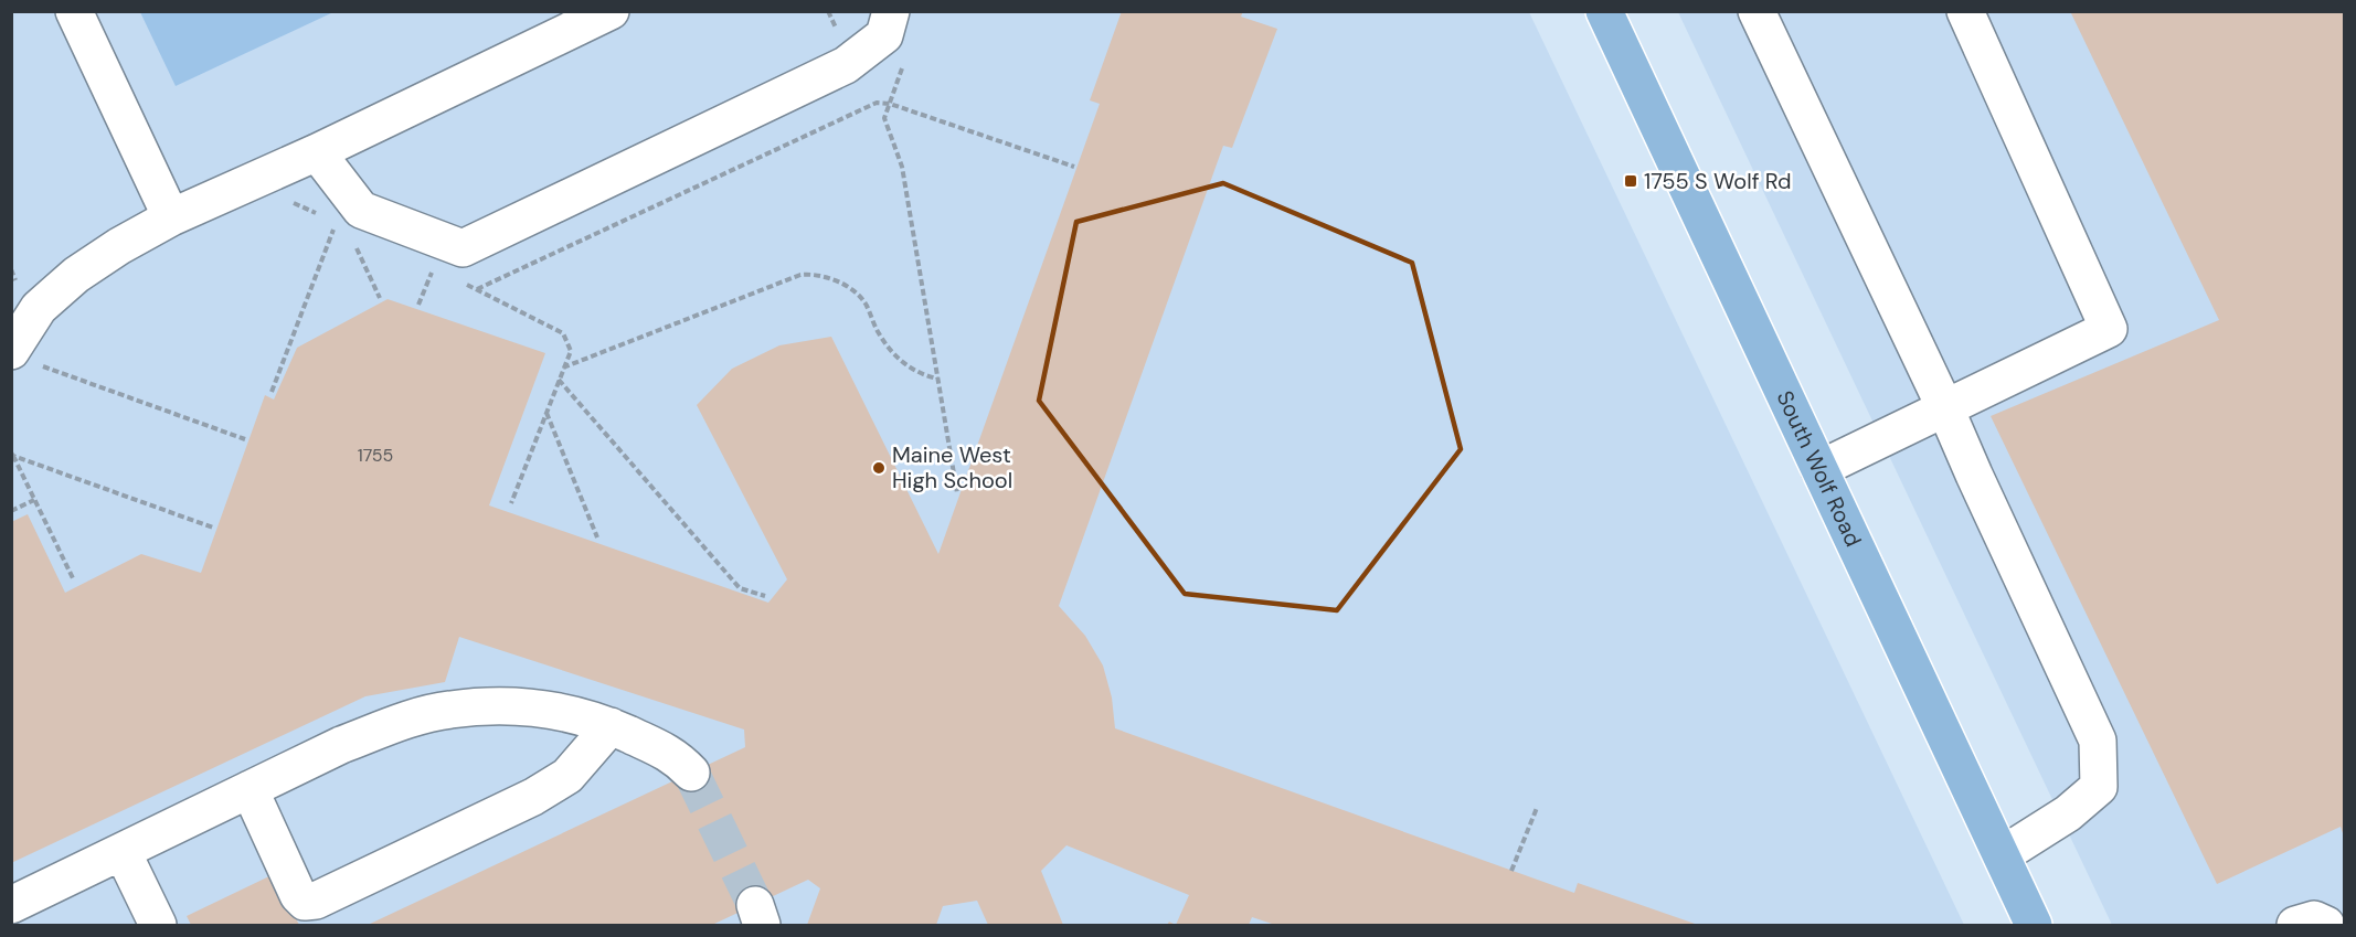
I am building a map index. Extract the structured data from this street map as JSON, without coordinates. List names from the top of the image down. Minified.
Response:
{"streets":{"main road":["South Wolf Road"]},"places":{"transit":["1755 S Wolf Rd"],"other":["Maine West High School"]},"house_numbers":["1755"]}
